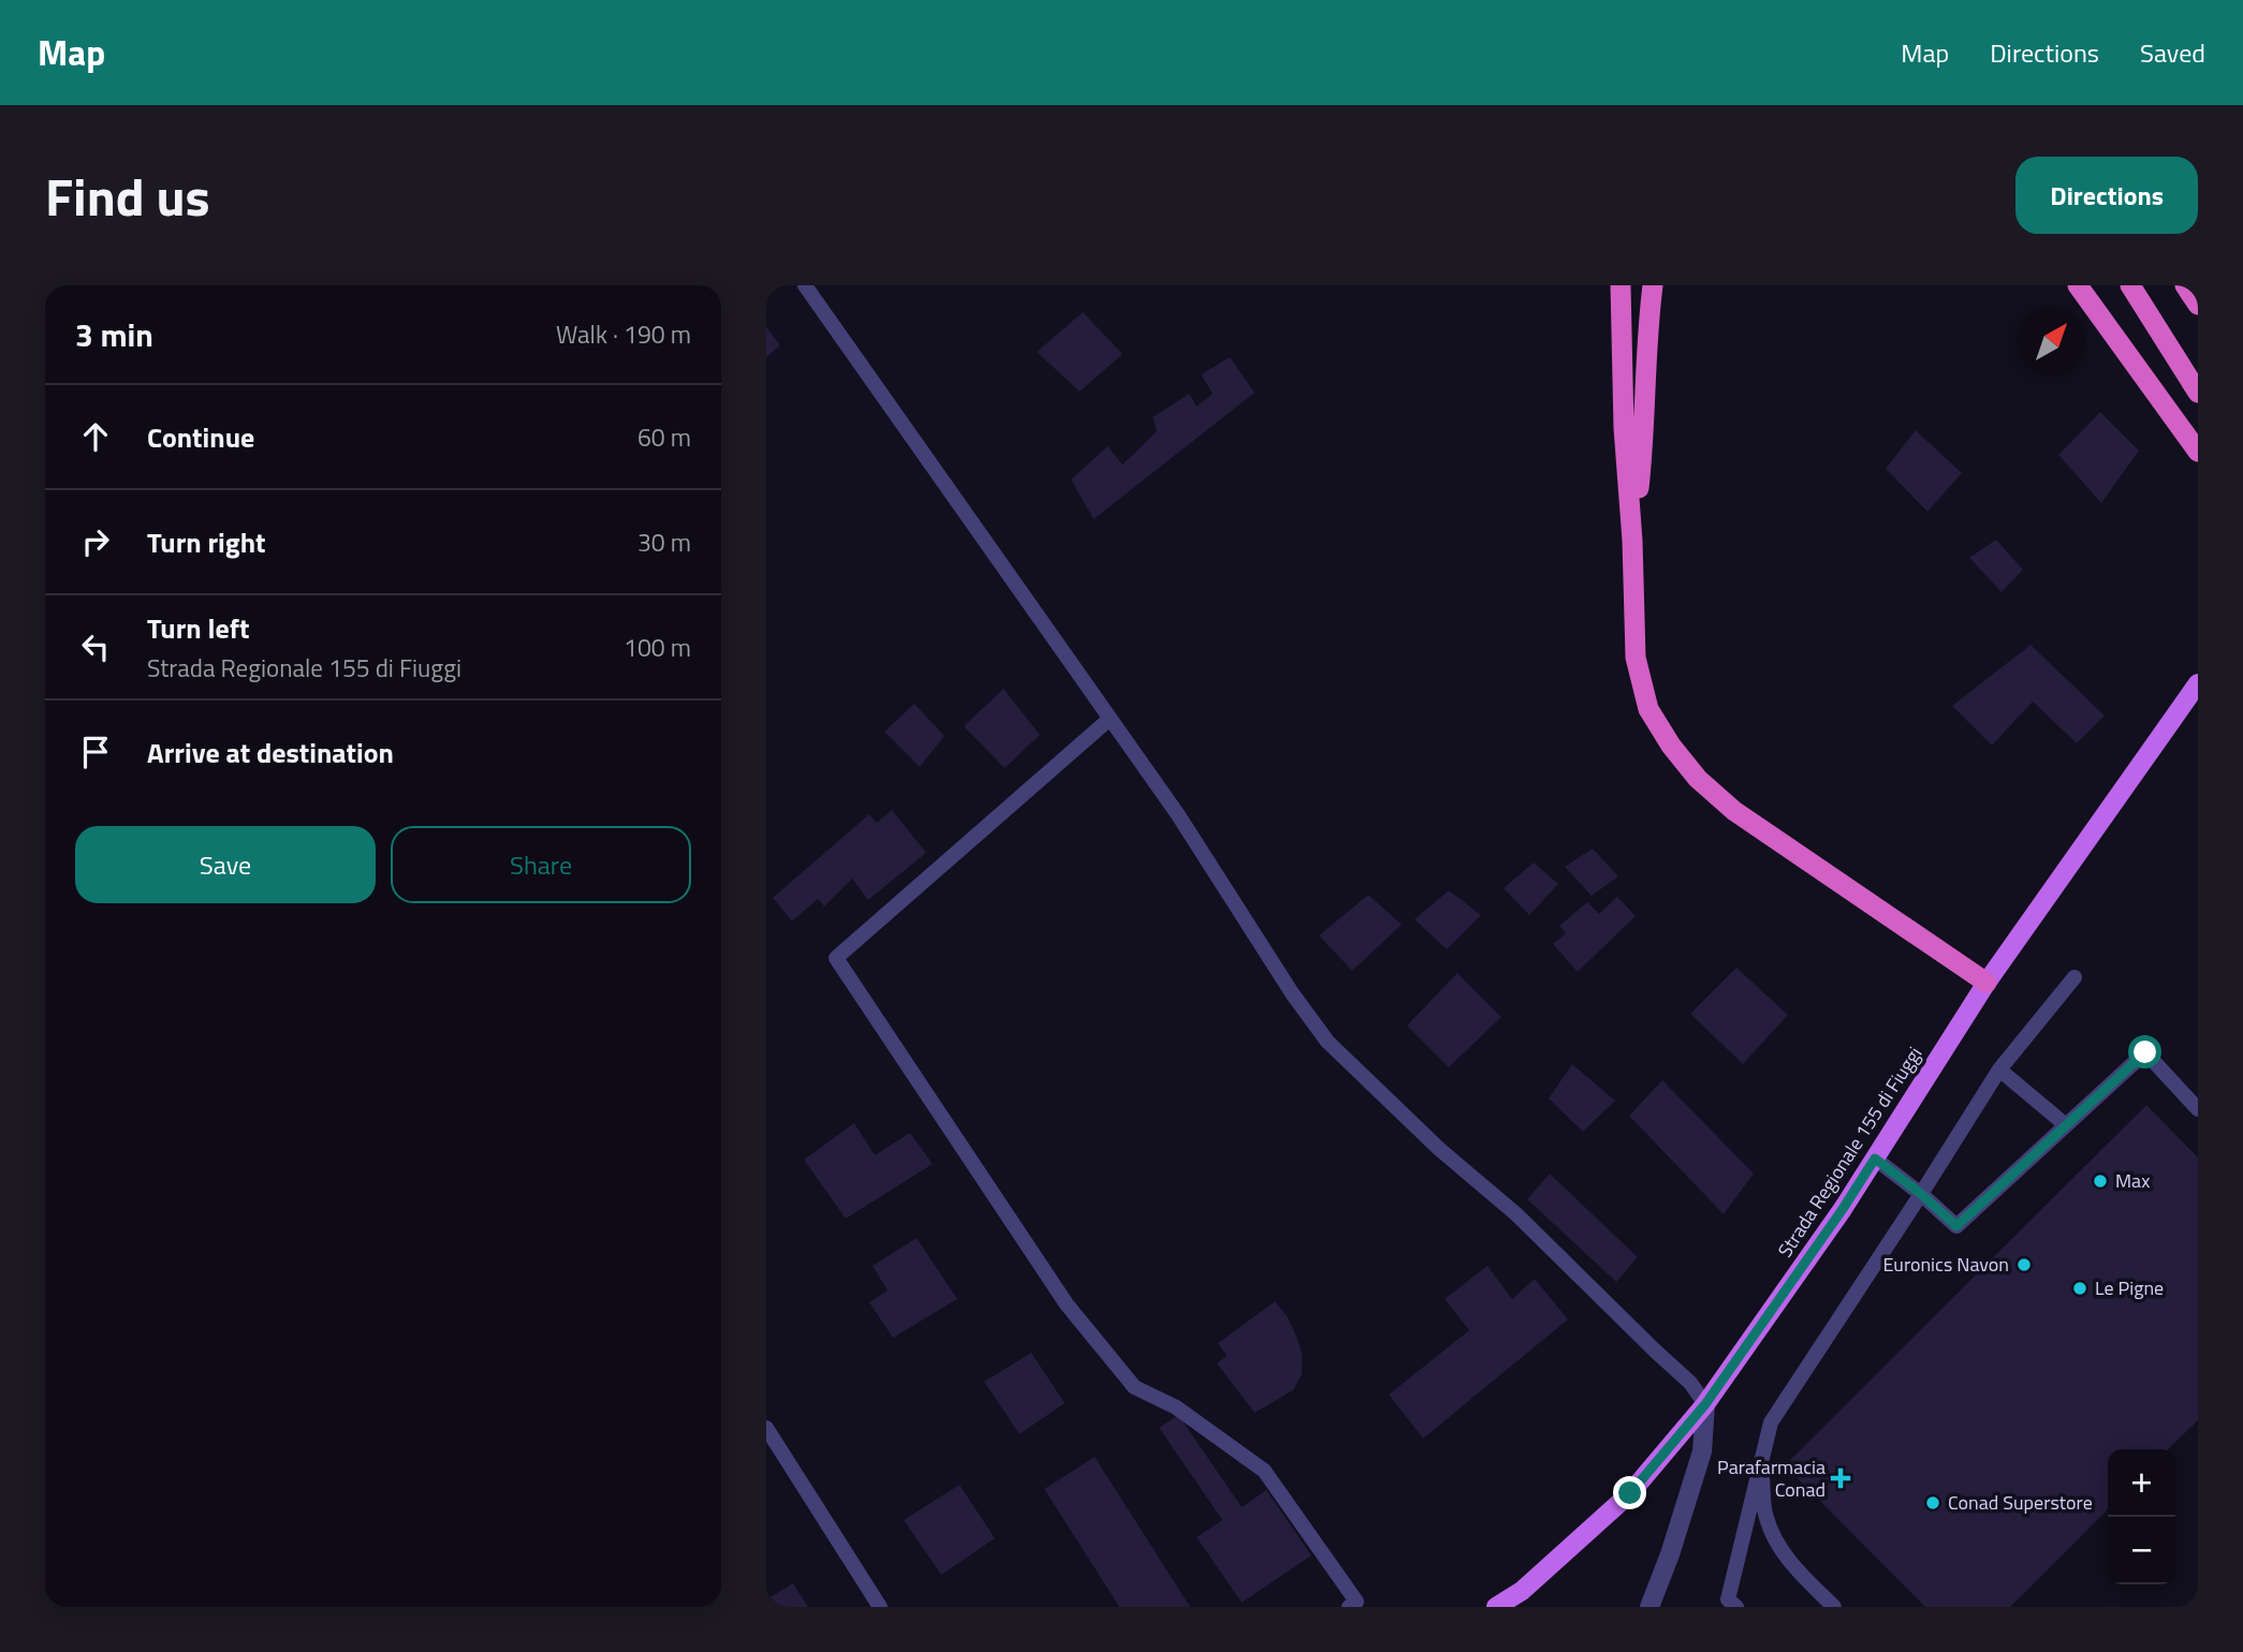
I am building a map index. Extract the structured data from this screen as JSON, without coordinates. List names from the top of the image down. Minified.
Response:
{"streets":{"main road":["Strada Regionale 155 di Fiuggi"]},"places":{"other":["Max","Euronics Navon","Le Pigne","Conad Superstore"],"health":["Parafarmacia Conad"]},"north":"top right","page":{"header":"Map","nav":["Map","Directions","Saved"],"title":"Find us","buttons":["Directions",["Save","Share"]],"heading":["3 min","Walk · 190 m"],"list":[["Continue","60 m"],["Turn right","30 m"],["Turn left","Strada Regionale 155 di Fiuggi","100 m"],"Arrive at destination"],"map_buttons":["+","−"]}}
